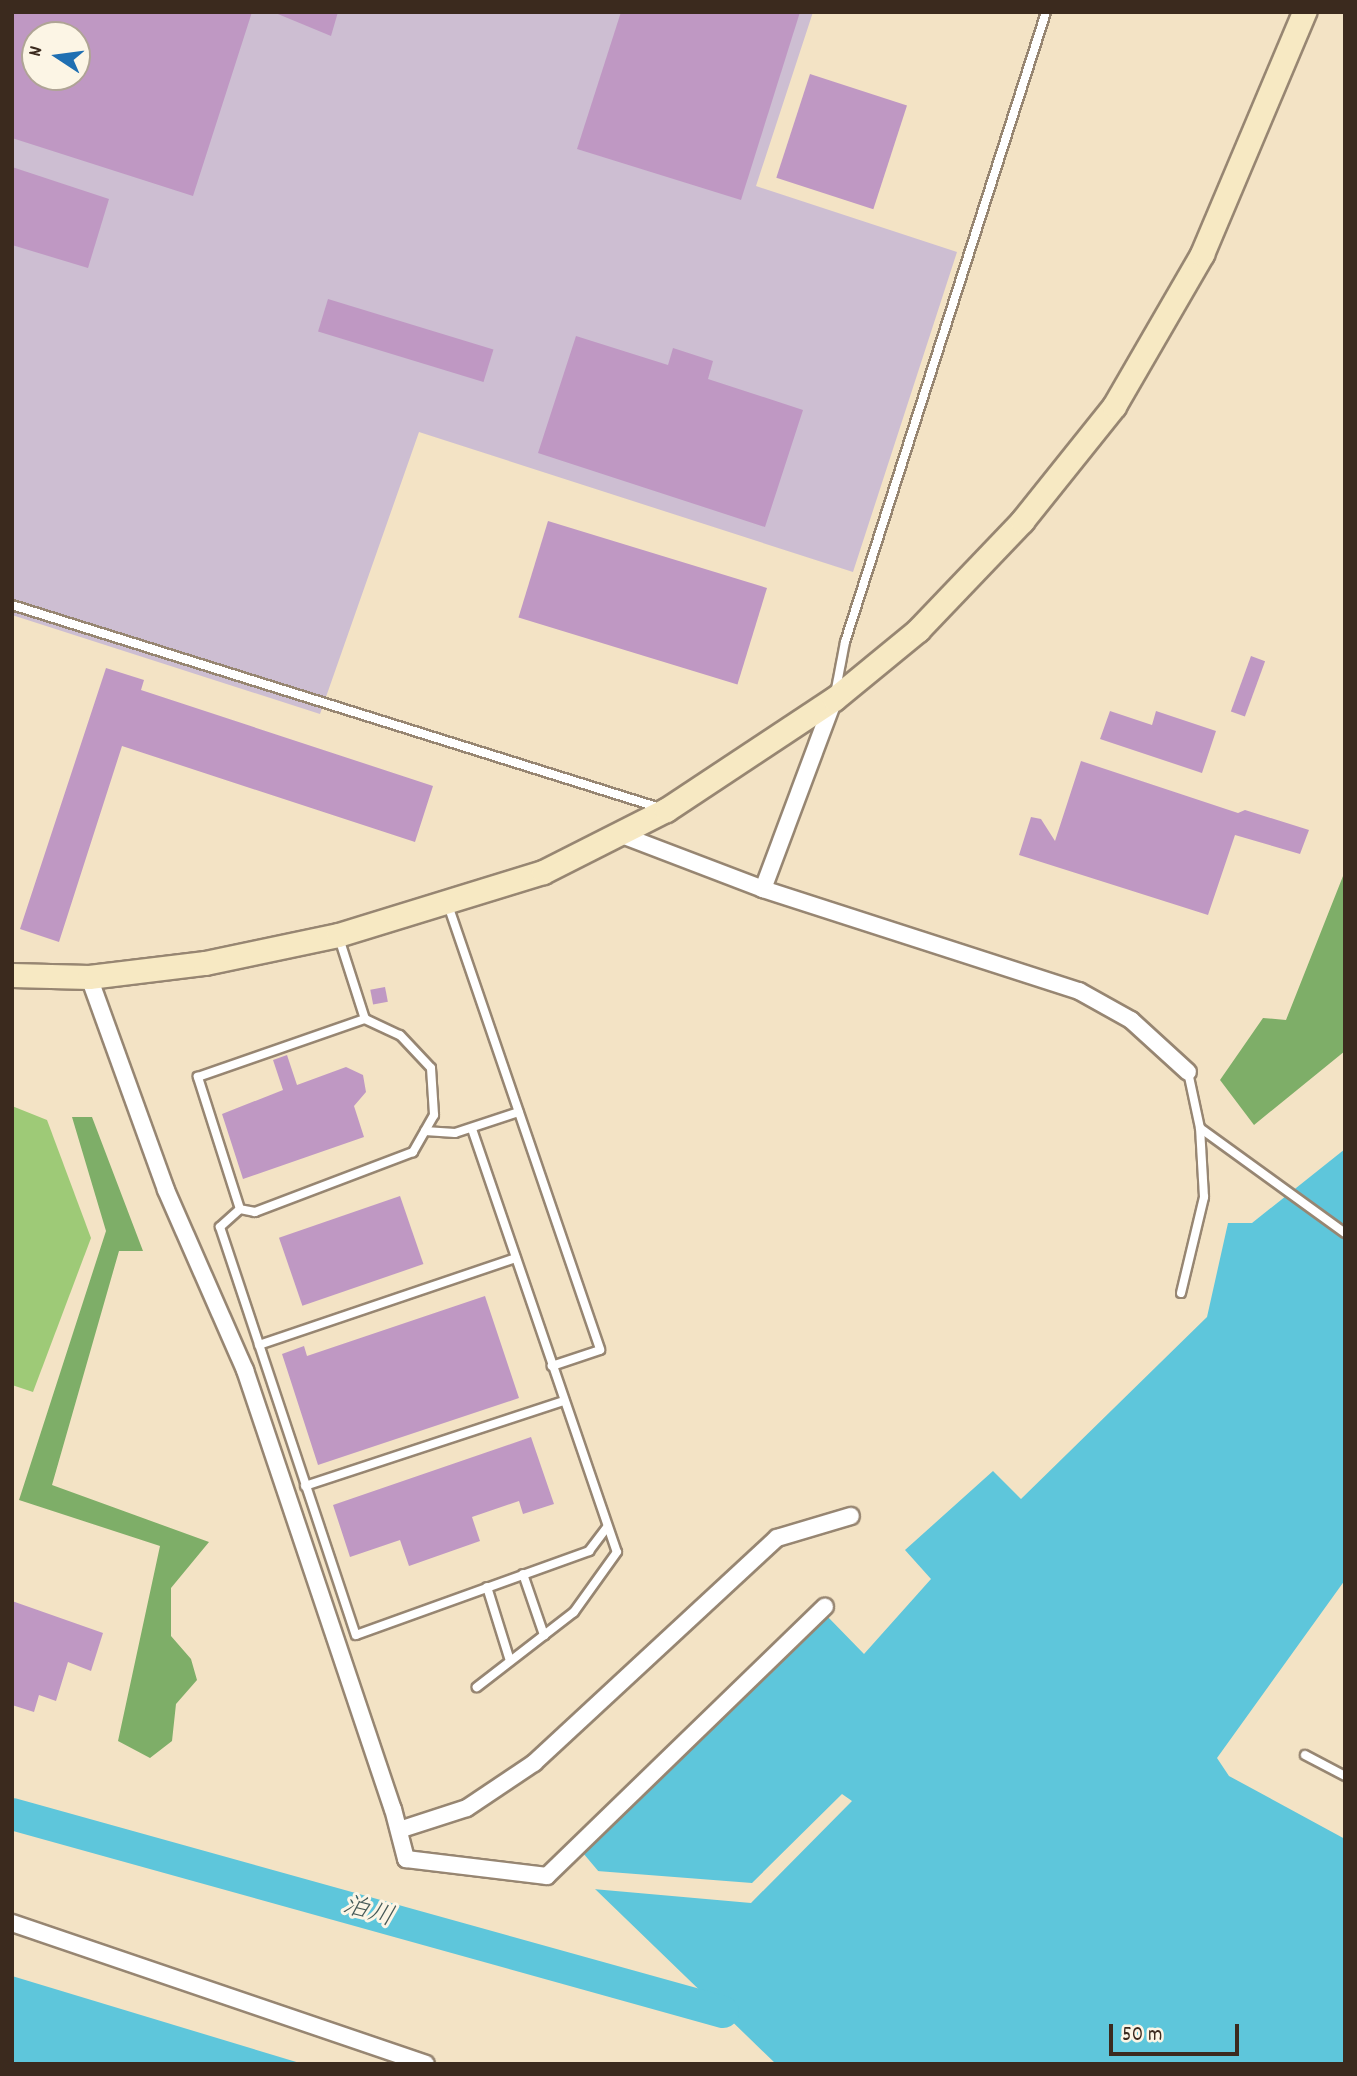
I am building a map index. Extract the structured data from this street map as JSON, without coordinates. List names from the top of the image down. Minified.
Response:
{"water":["泊川"],"scale_bar":"50 m","north":"left"}
